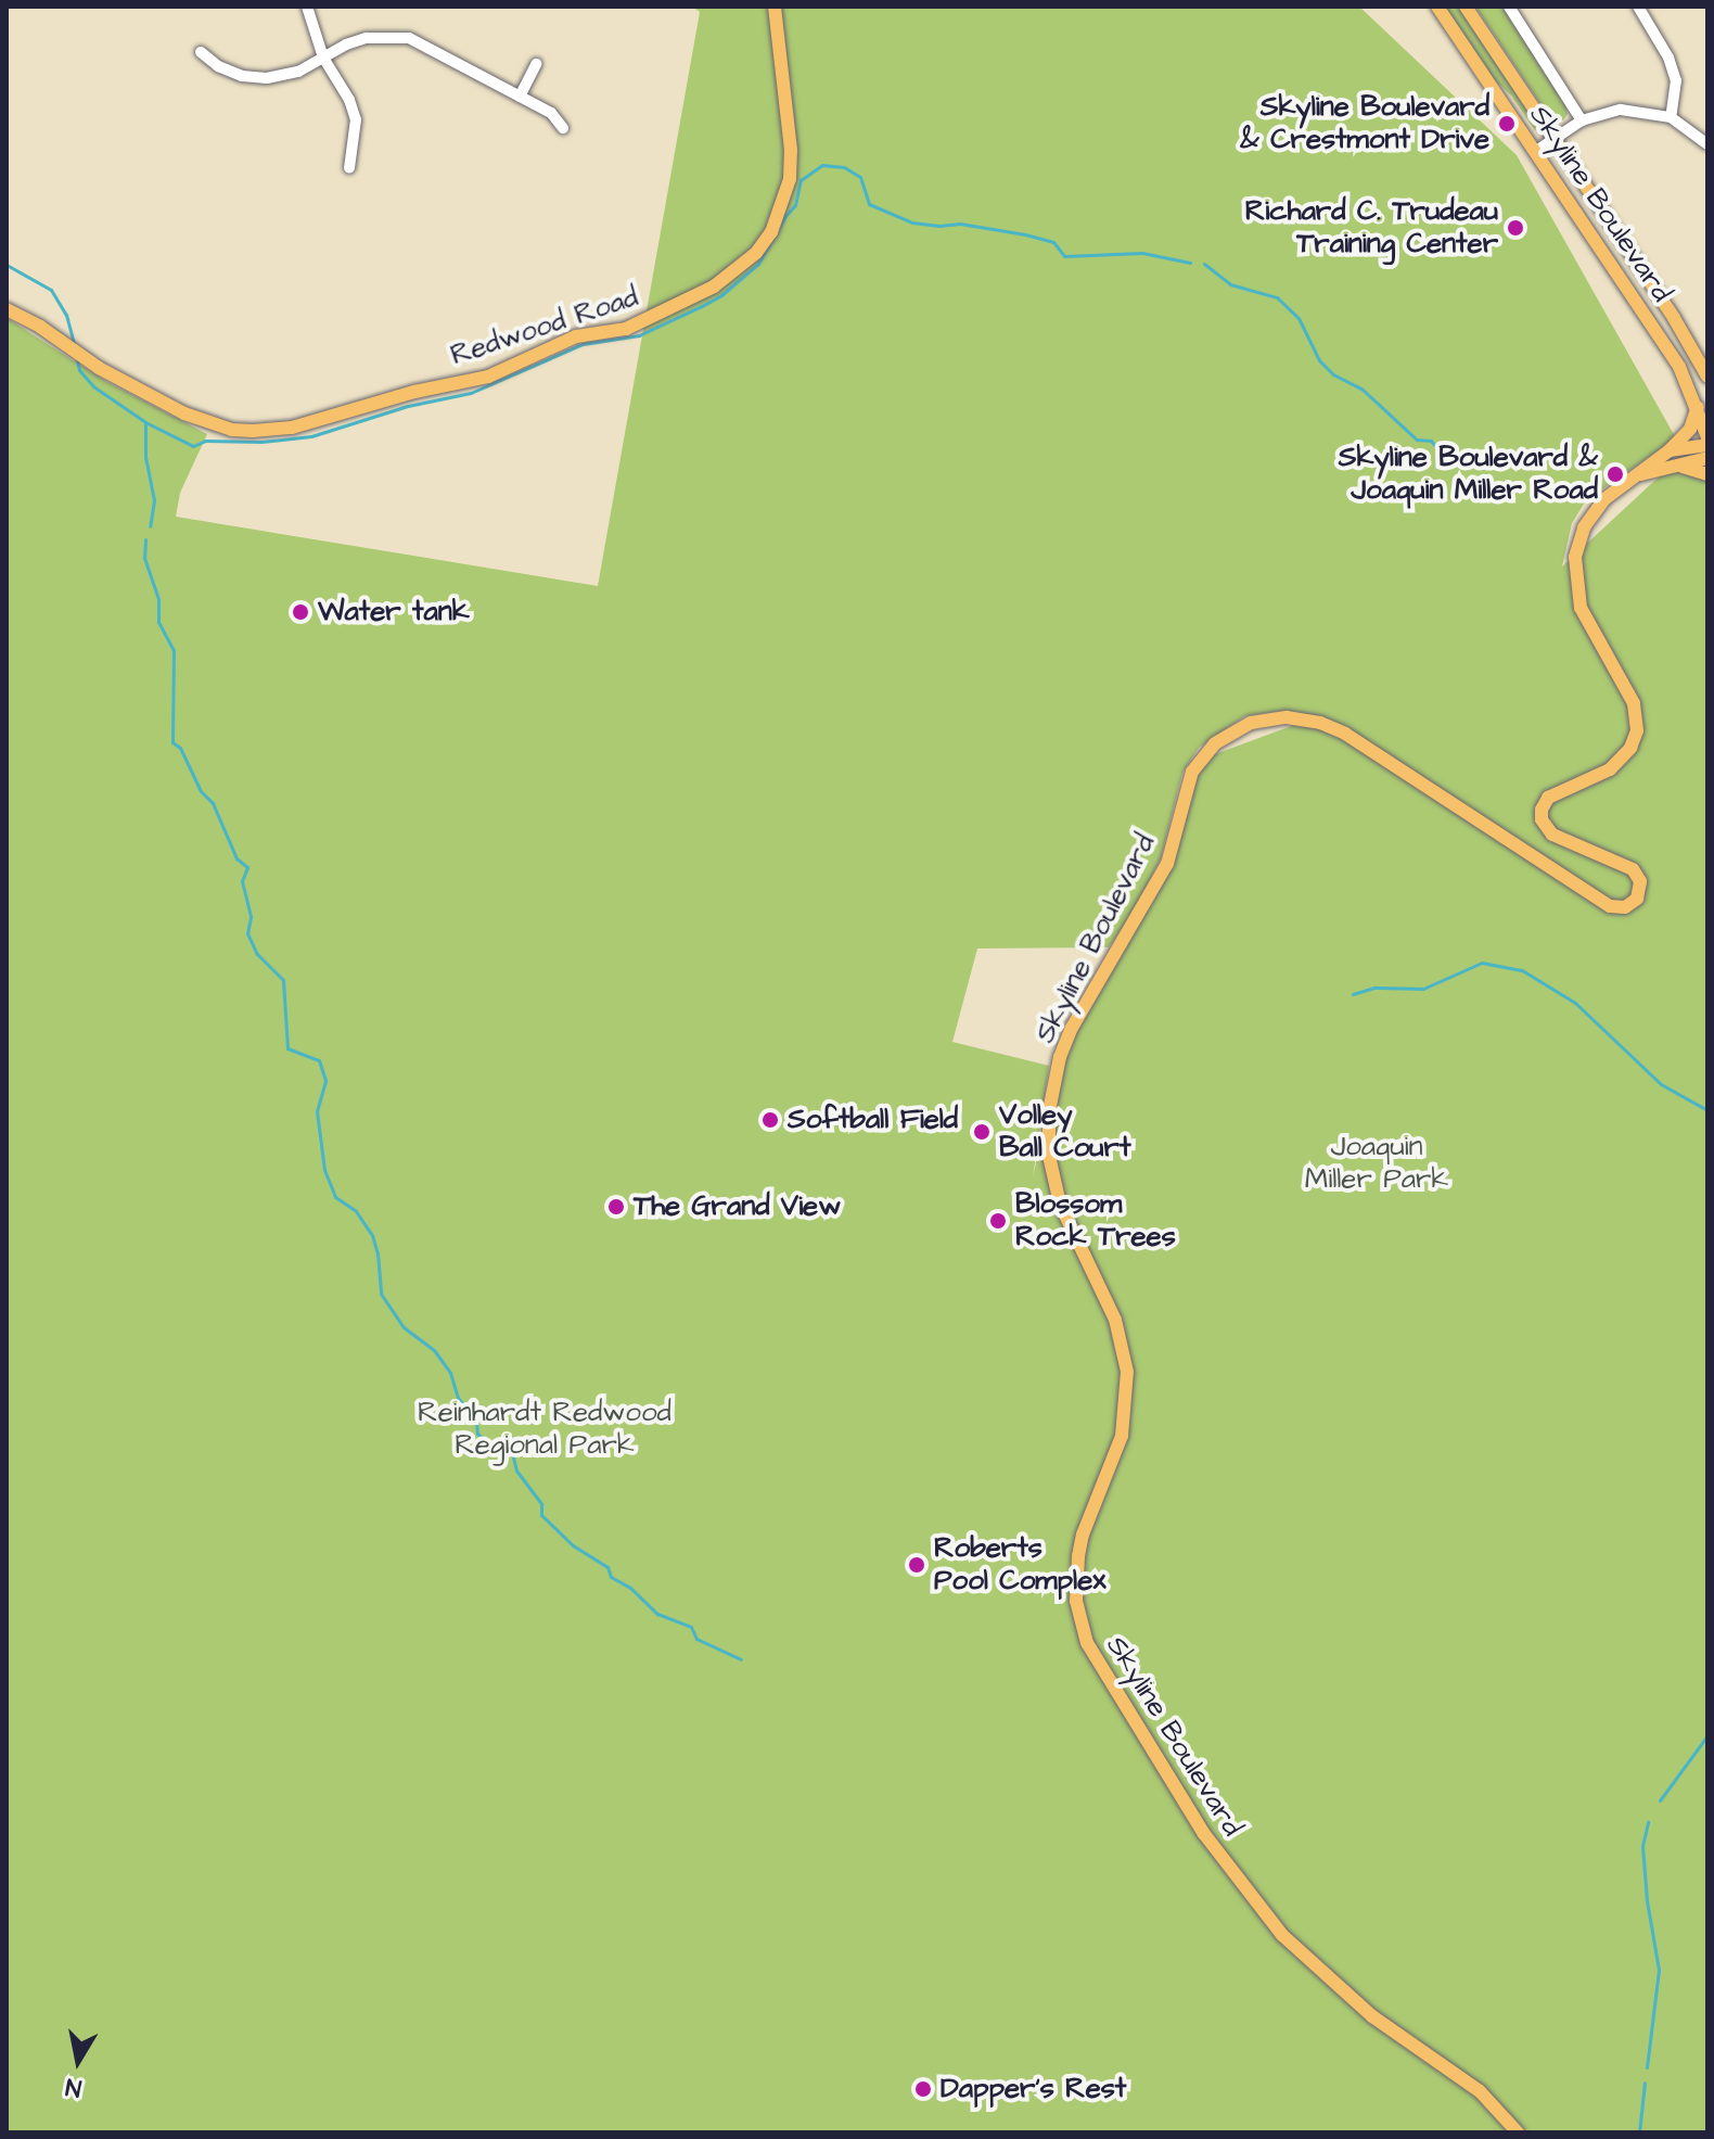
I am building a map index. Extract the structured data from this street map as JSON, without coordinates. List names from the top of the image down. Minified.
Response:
{"streets":{"main road":["Skyline Boulevard","Redwood Road"]},"parks":["Joaquin Miller Park","Reinhardt Redwood Regional Park"],"places":["Skyline Boulevard & Crestmont Drive","Richard C. Trudeau Training Center","Skyline Boulevard & Joaquin Miller Road","Water tank","Softball Field","Volley Ball Court","The Grand View","Blossom Rock Trees","Roberts Pool Complex","Dapper’s Rest"],"north":"bottom"}
